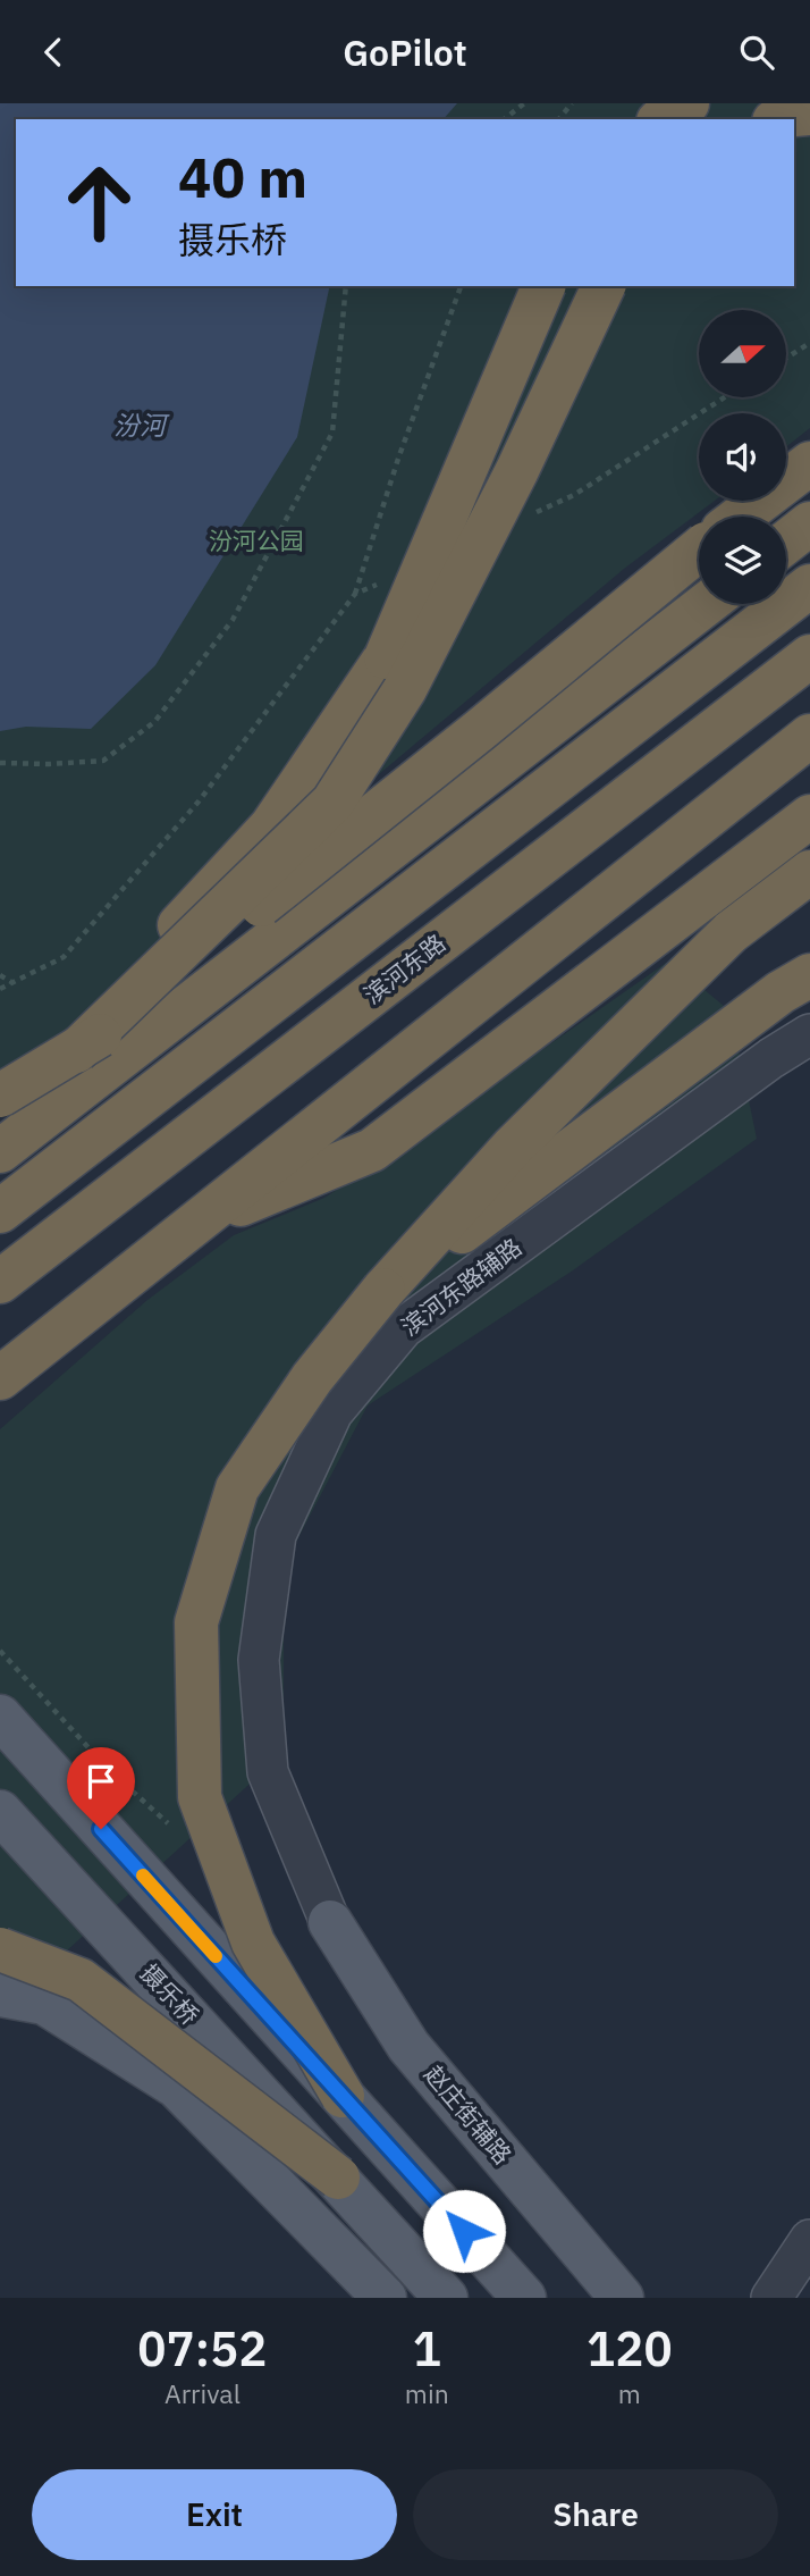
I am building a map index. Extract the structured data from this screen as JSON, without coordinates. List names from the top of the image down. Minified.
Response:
{"streets":{"highway":["滨河东路"],"main road":["摄乐桥","赵庄街辅路"],"street":["滨河东路辅路"]},"crossings":[["滨河东路辅路","赵庄街辅路"]],"water":["汾河"],"parks":["汾河公园"],"north":"right","page":{"header":"GoPilot","turn":["40 m","摄乐桥"],"eta":["07:52","Arrival","1","min","120","m"],"buttons":["Exit","Share"]}}
